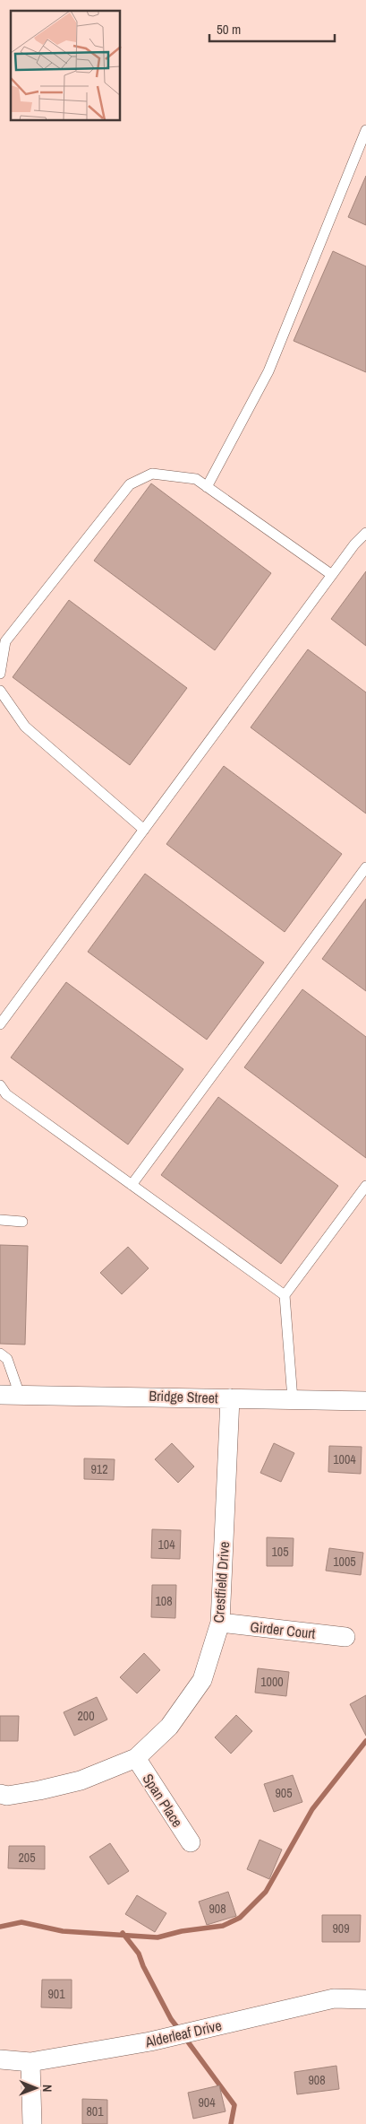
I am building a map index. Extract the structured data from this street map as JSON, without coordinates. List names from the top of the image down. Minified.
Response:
{"streets":{"street":["Bridge Street","Crestfield Drive","Girder Court","Span Place","Alderleaf Drive"]},"crossings":[["Bridge Street","Crestfield Drive"],["Crestfield Drive","Girder Court"],["Crestfield Drive","Span Place"]],"house_numbers":["1004","912","104","105","1005","108","1000","200","905","205","908","909","901","908","904","801"],"scale_bar":"50 m","north":"right"}
